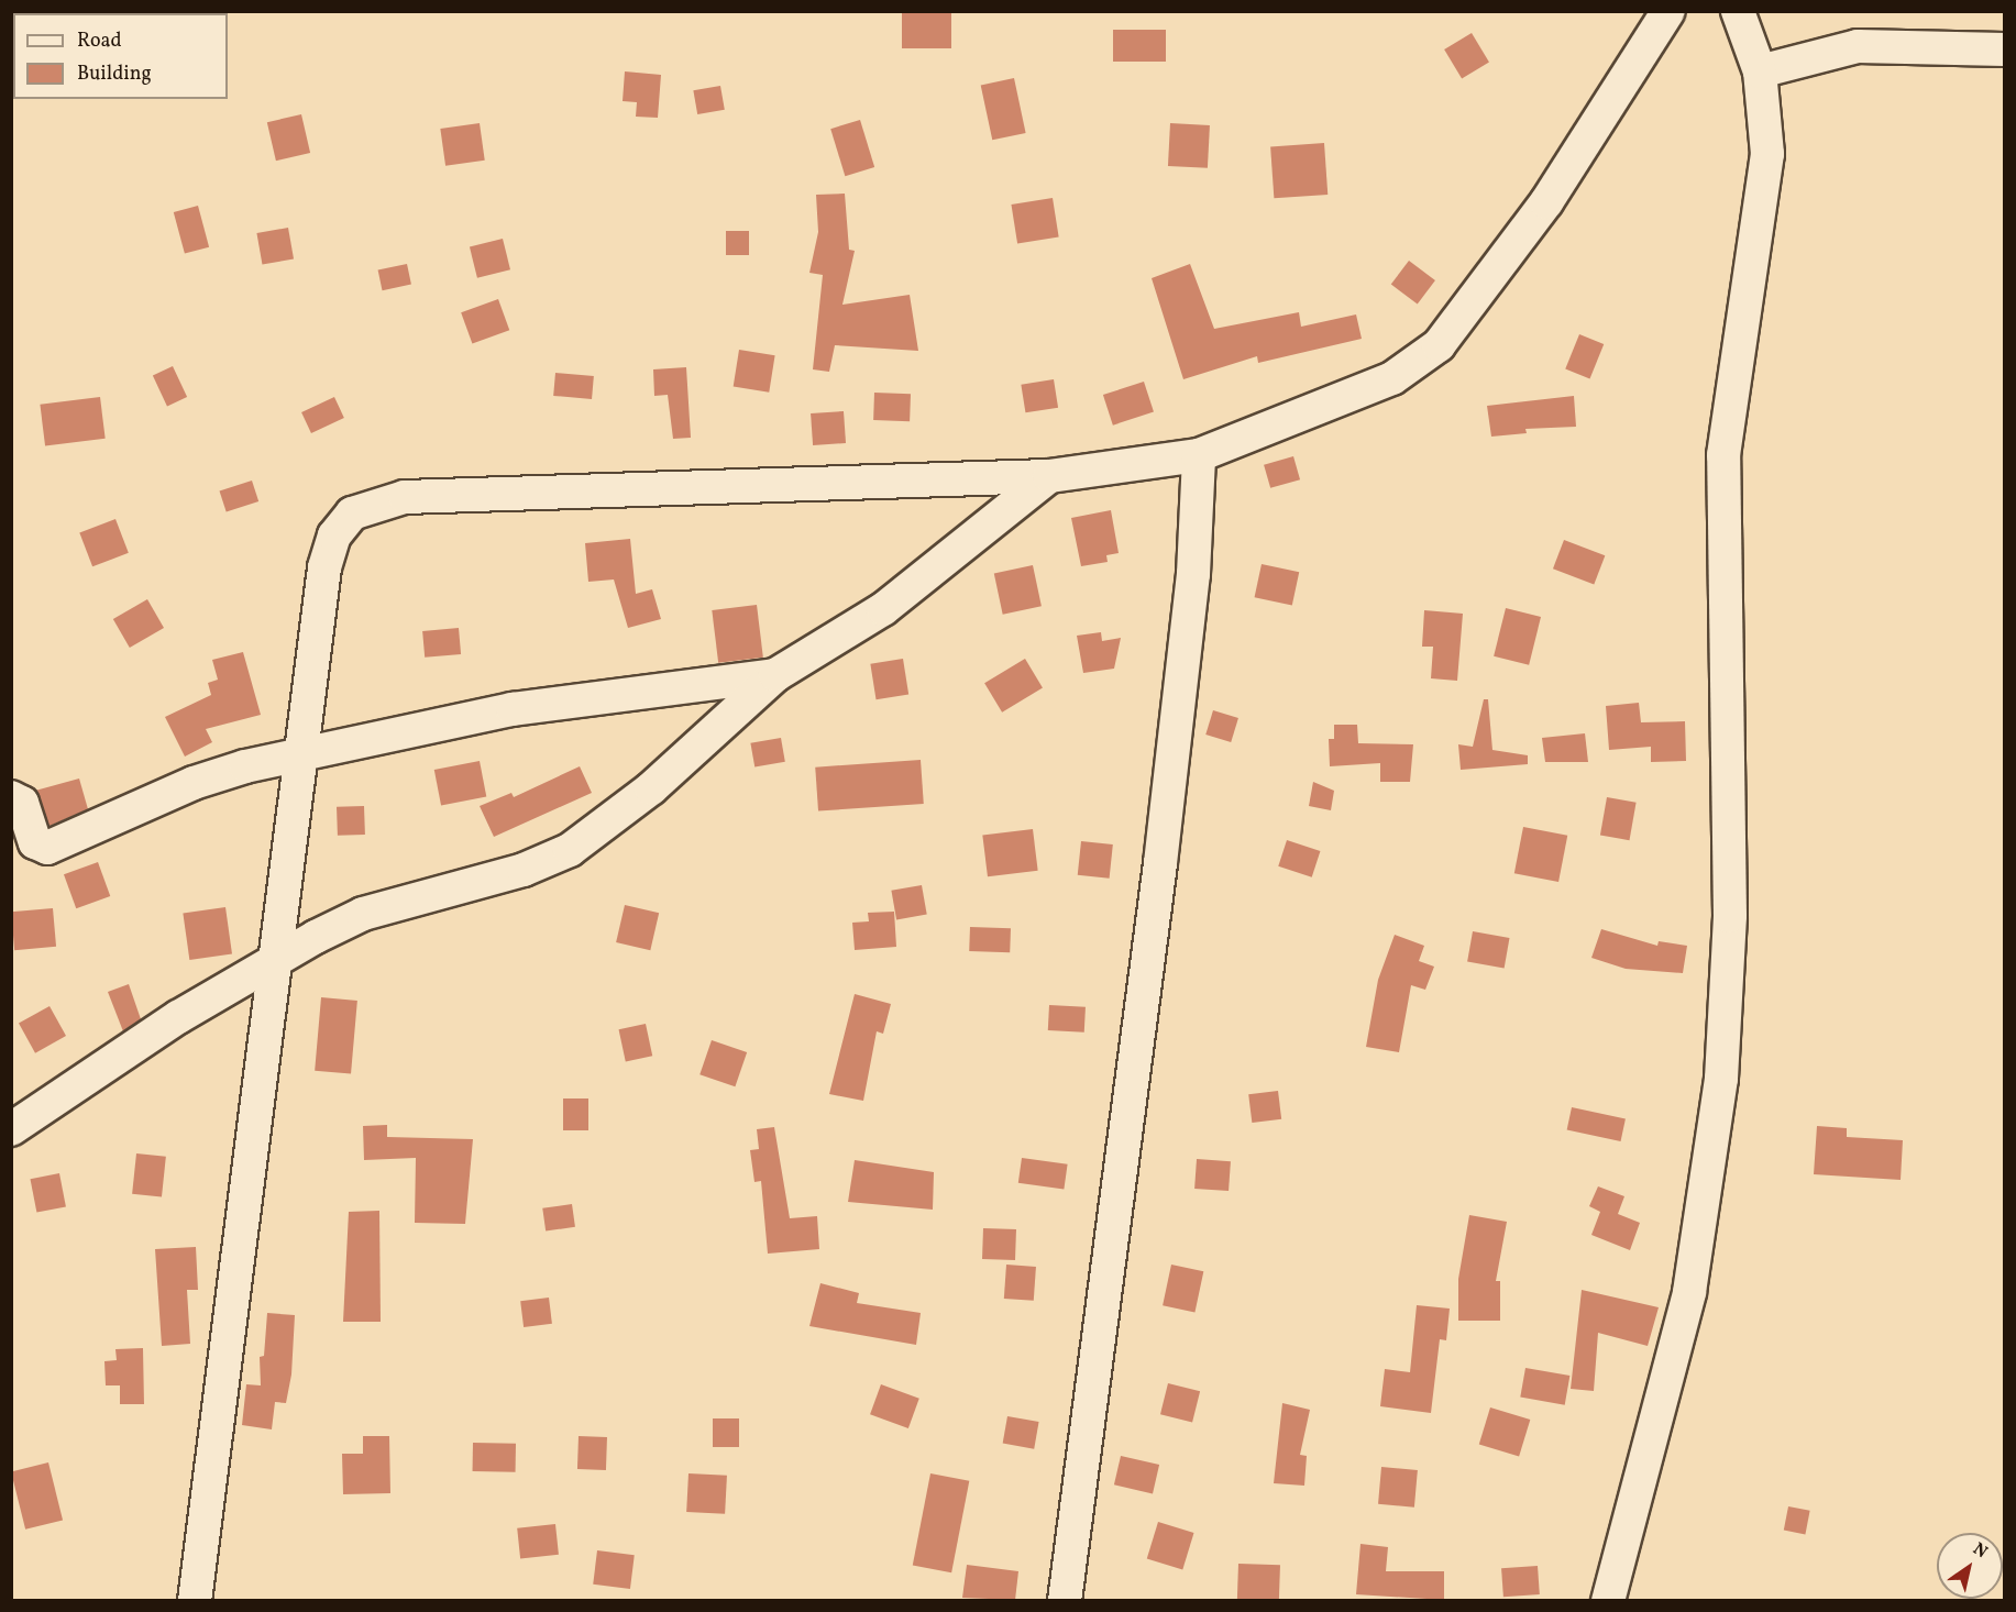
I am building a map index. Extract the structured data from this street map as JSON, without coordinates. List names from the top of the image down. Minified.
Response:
{"legend":["Road","Building"],"north":"top right"}
